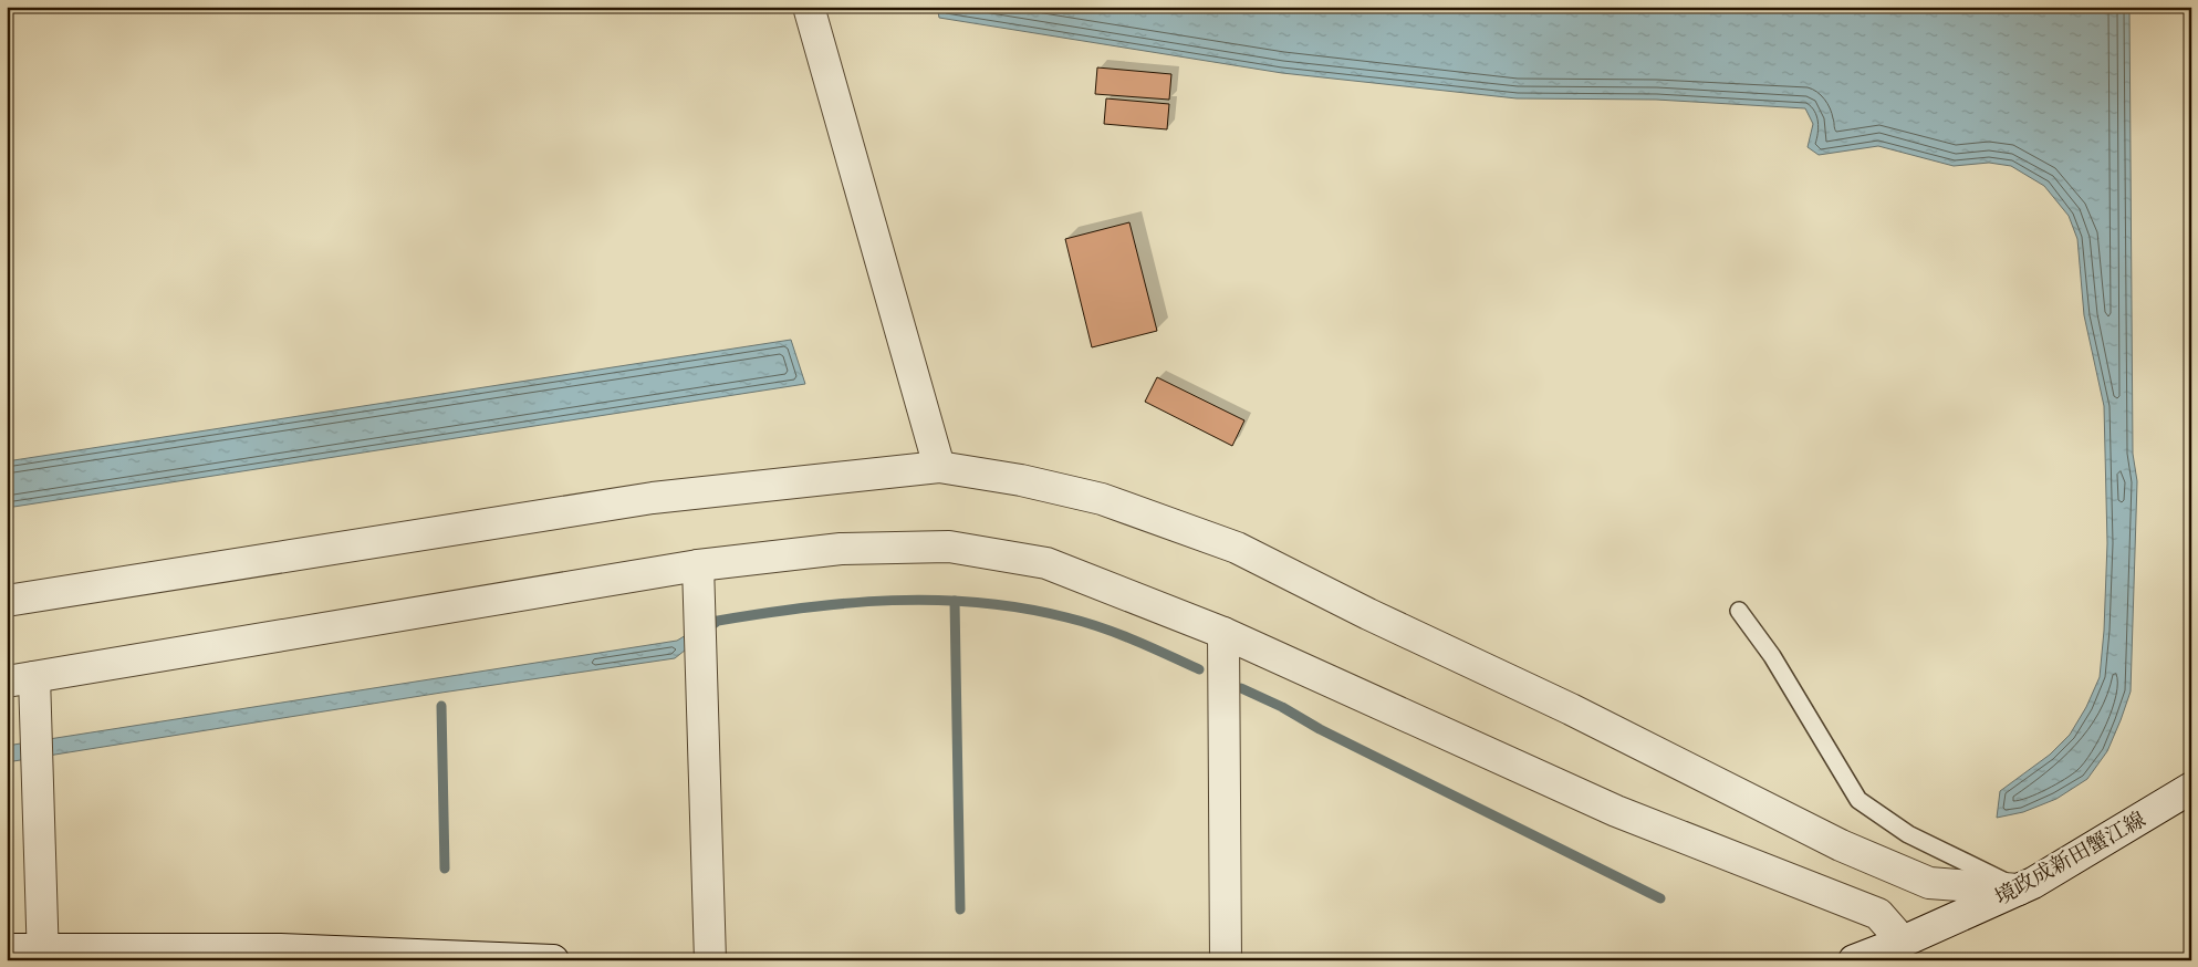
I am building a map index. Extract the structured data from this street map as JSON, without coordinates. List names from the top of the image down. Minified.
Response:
{"streets":{"street":["境政成新田蟹江線"]}}
